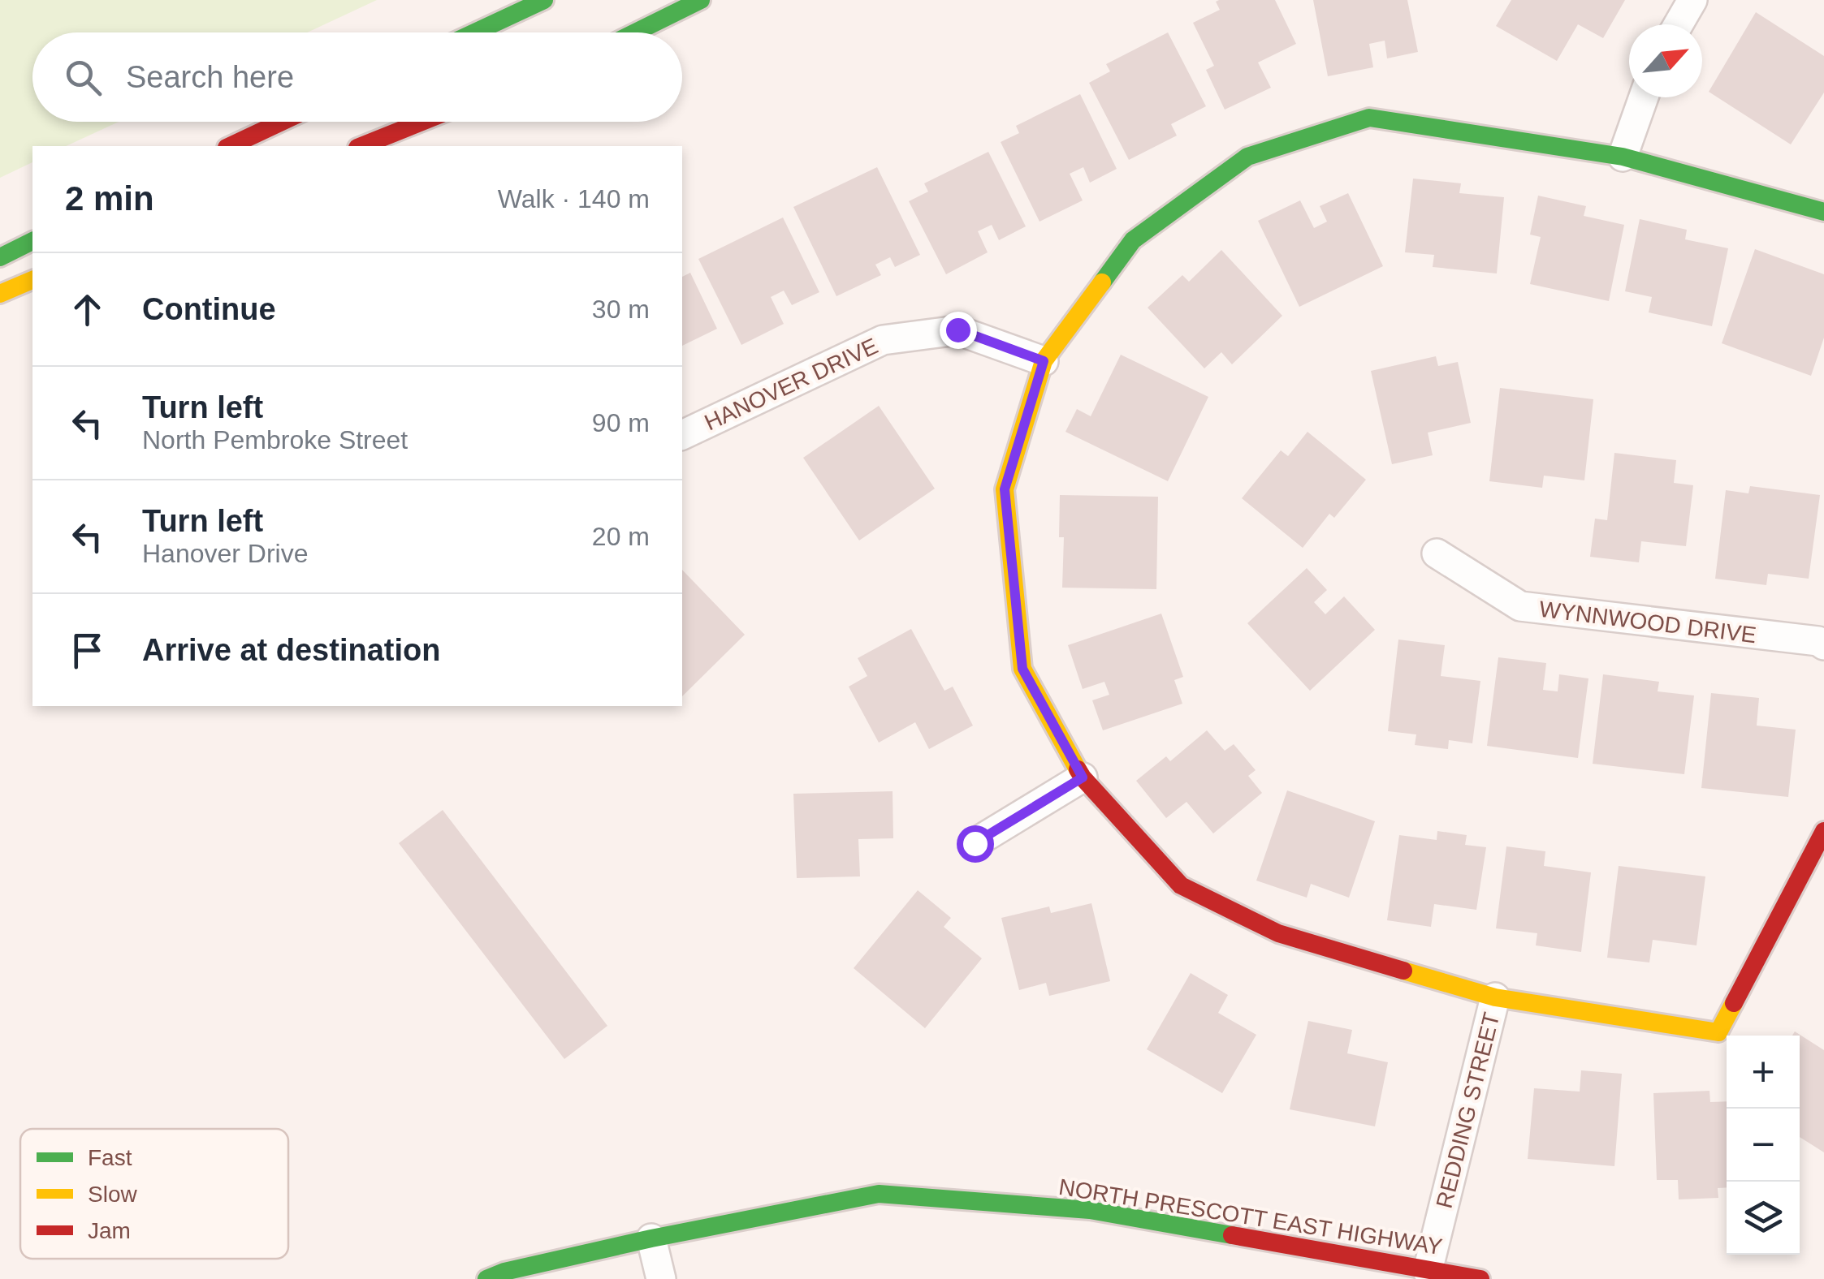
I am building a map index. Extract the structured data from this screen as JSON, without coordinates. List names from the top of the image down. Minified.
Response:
{"streets":{"street":["HANOVER DRIVE","WYNNWOOD DRIVE","REDDING STREET","NORTH PRESCOTT EAST HIGHWAY"]},"crossings":[["REDDING STREET","NORTH PRESCOTT EAST HIGHWAY"]],"legend":["Fast","Slow","Jam"],"north":"top right","page":{"search":"Search here","heading":["2 min","Walk · 140 m"],"list":[["Continue","30 m"],["Turn left","North Pembroke Street","90 m"],["Turn left","Hanover Drive","20 m"],"Arrive at destination"],"map_buttons":["+","−"]}}
